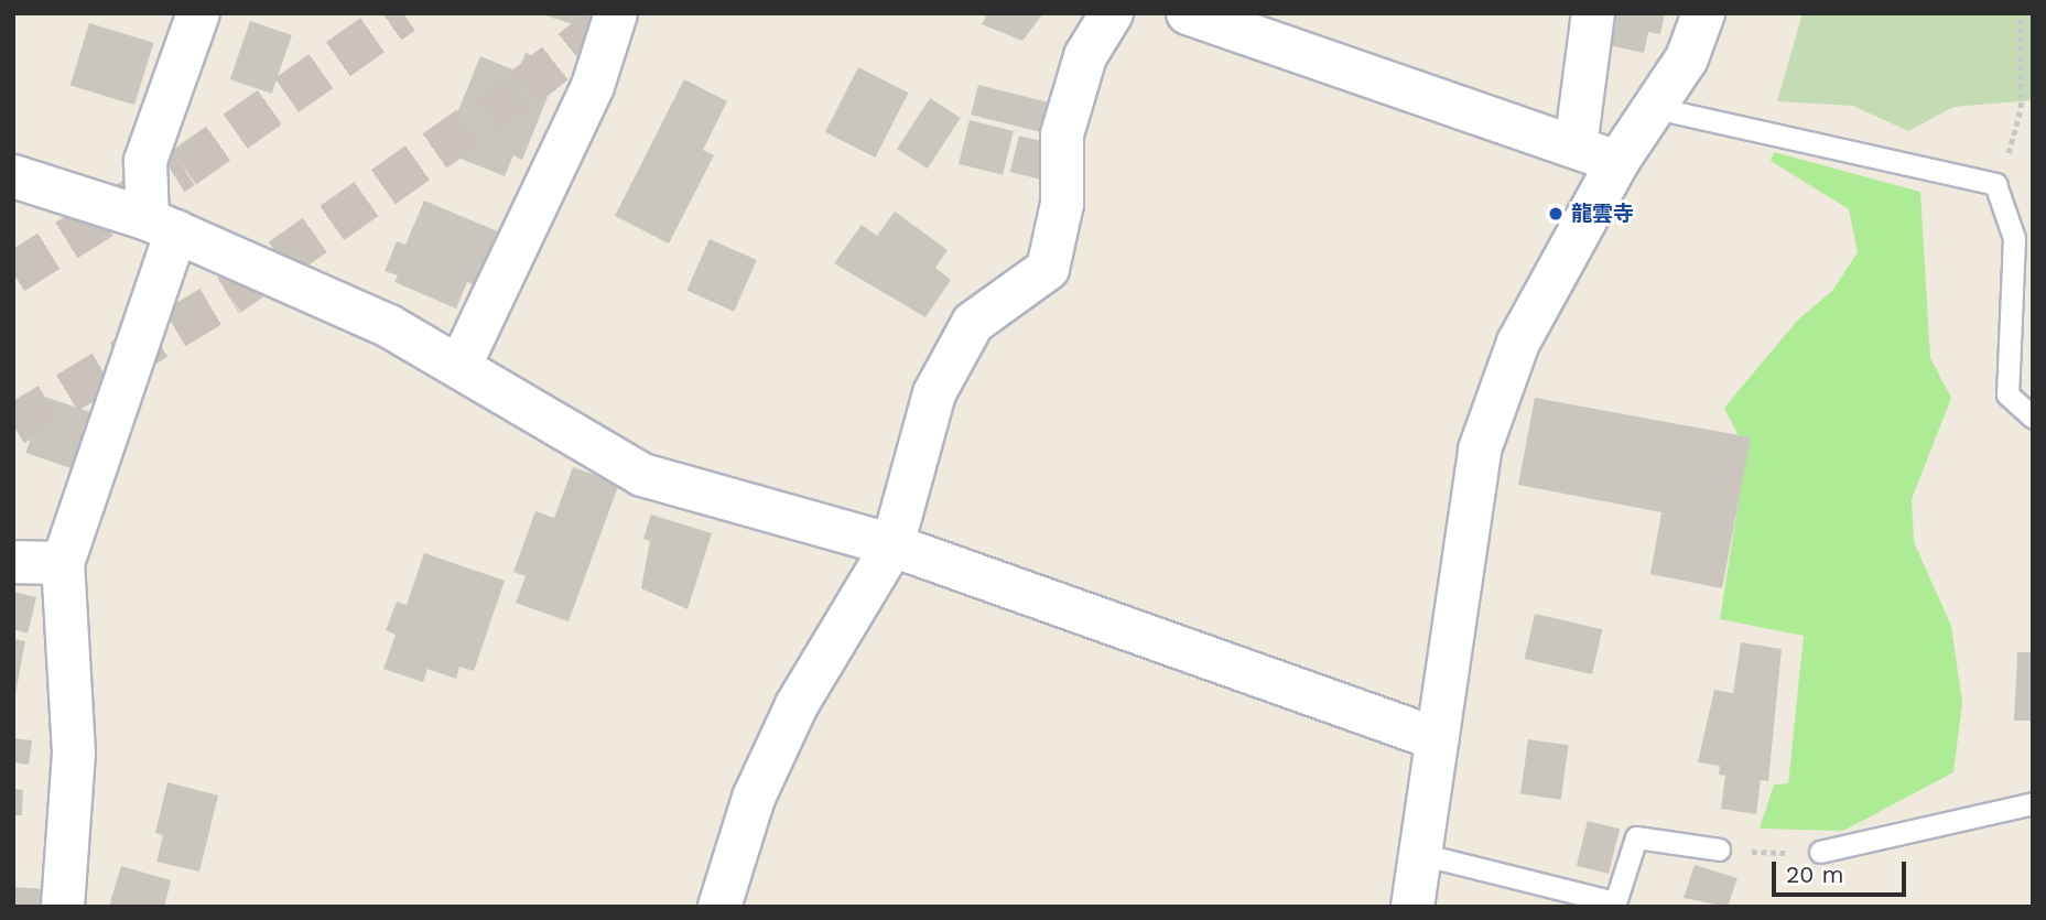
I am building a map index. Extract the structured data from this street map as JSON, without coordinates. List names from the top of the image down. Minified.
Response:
{"places":["龍雲寺"],"scale_bar":"20 m"}
